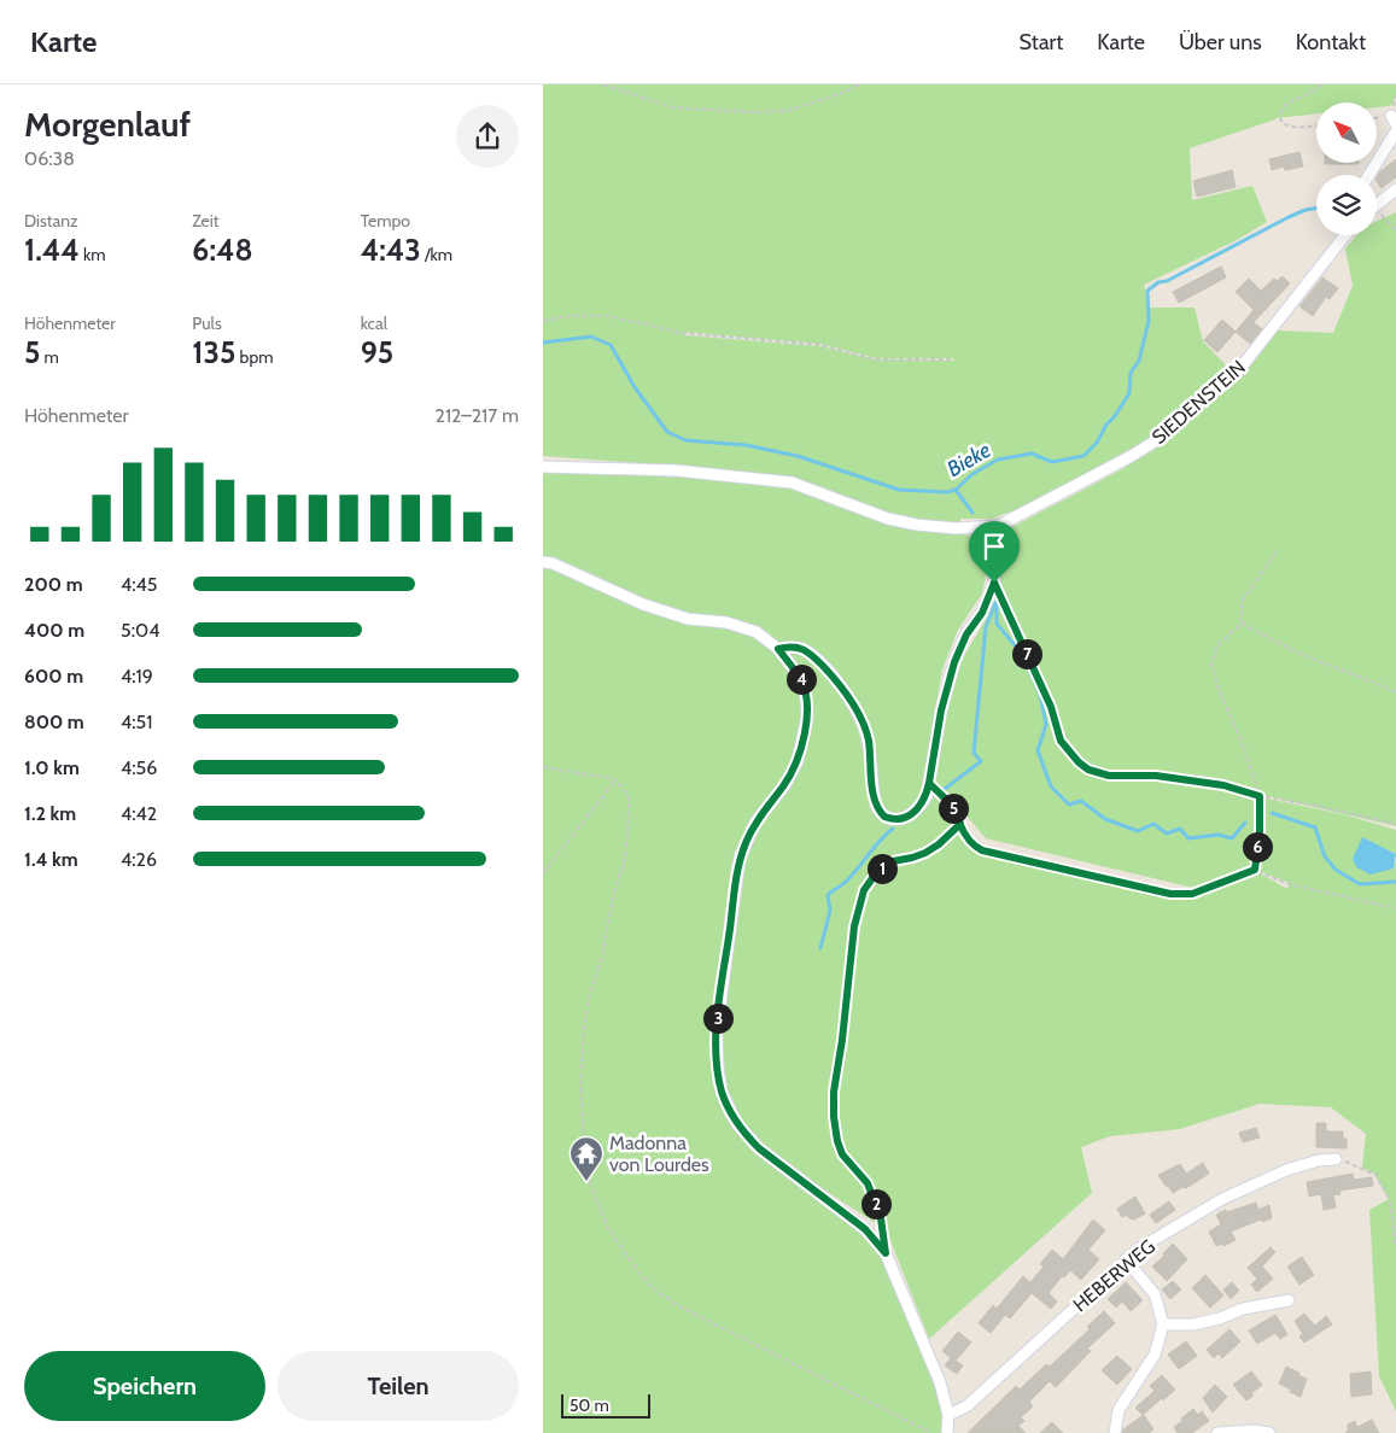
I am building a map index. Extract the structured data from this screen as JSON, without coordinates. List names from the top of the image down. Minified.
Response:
{"streets":{"street":["SIEDENSTEIN","HEBERWEG"]},"water":["Bieke"],"places":{"temple":["Madonna von Lourdes"]},"scale_bar":"50 m","north":"top left","page":{"header":"Karte","nav":["Start","Karte","Über uns","Kontakt"],"heading":["Morgenlauf","06:38"],"stats":[["Distanz","1.44 km"],["Zeit","6:48"],["Tempo","4:43 /km"],["Höhenmeter","5 m"],["Puls","135 bpm"],["kcal","95"]],"chart":["Höhenmeter","212–217 m"],"list":[{"name":"200 m","note":"4:45"},{"name":"400 m","note":"5:04"},{"name":"600 m","note":"4:19"},{"name":"800 m","note":"4:51"},{"name":"1.0 km","note":"4:56"},{"name":"1.2 km","note":"4:42"},{"name":"1.4 km","note":"4:26"}],"pins":["7","4","5","6","1","3","2"],"buttons":["Speichern","Teilen"],"scale":"50 m"}}
